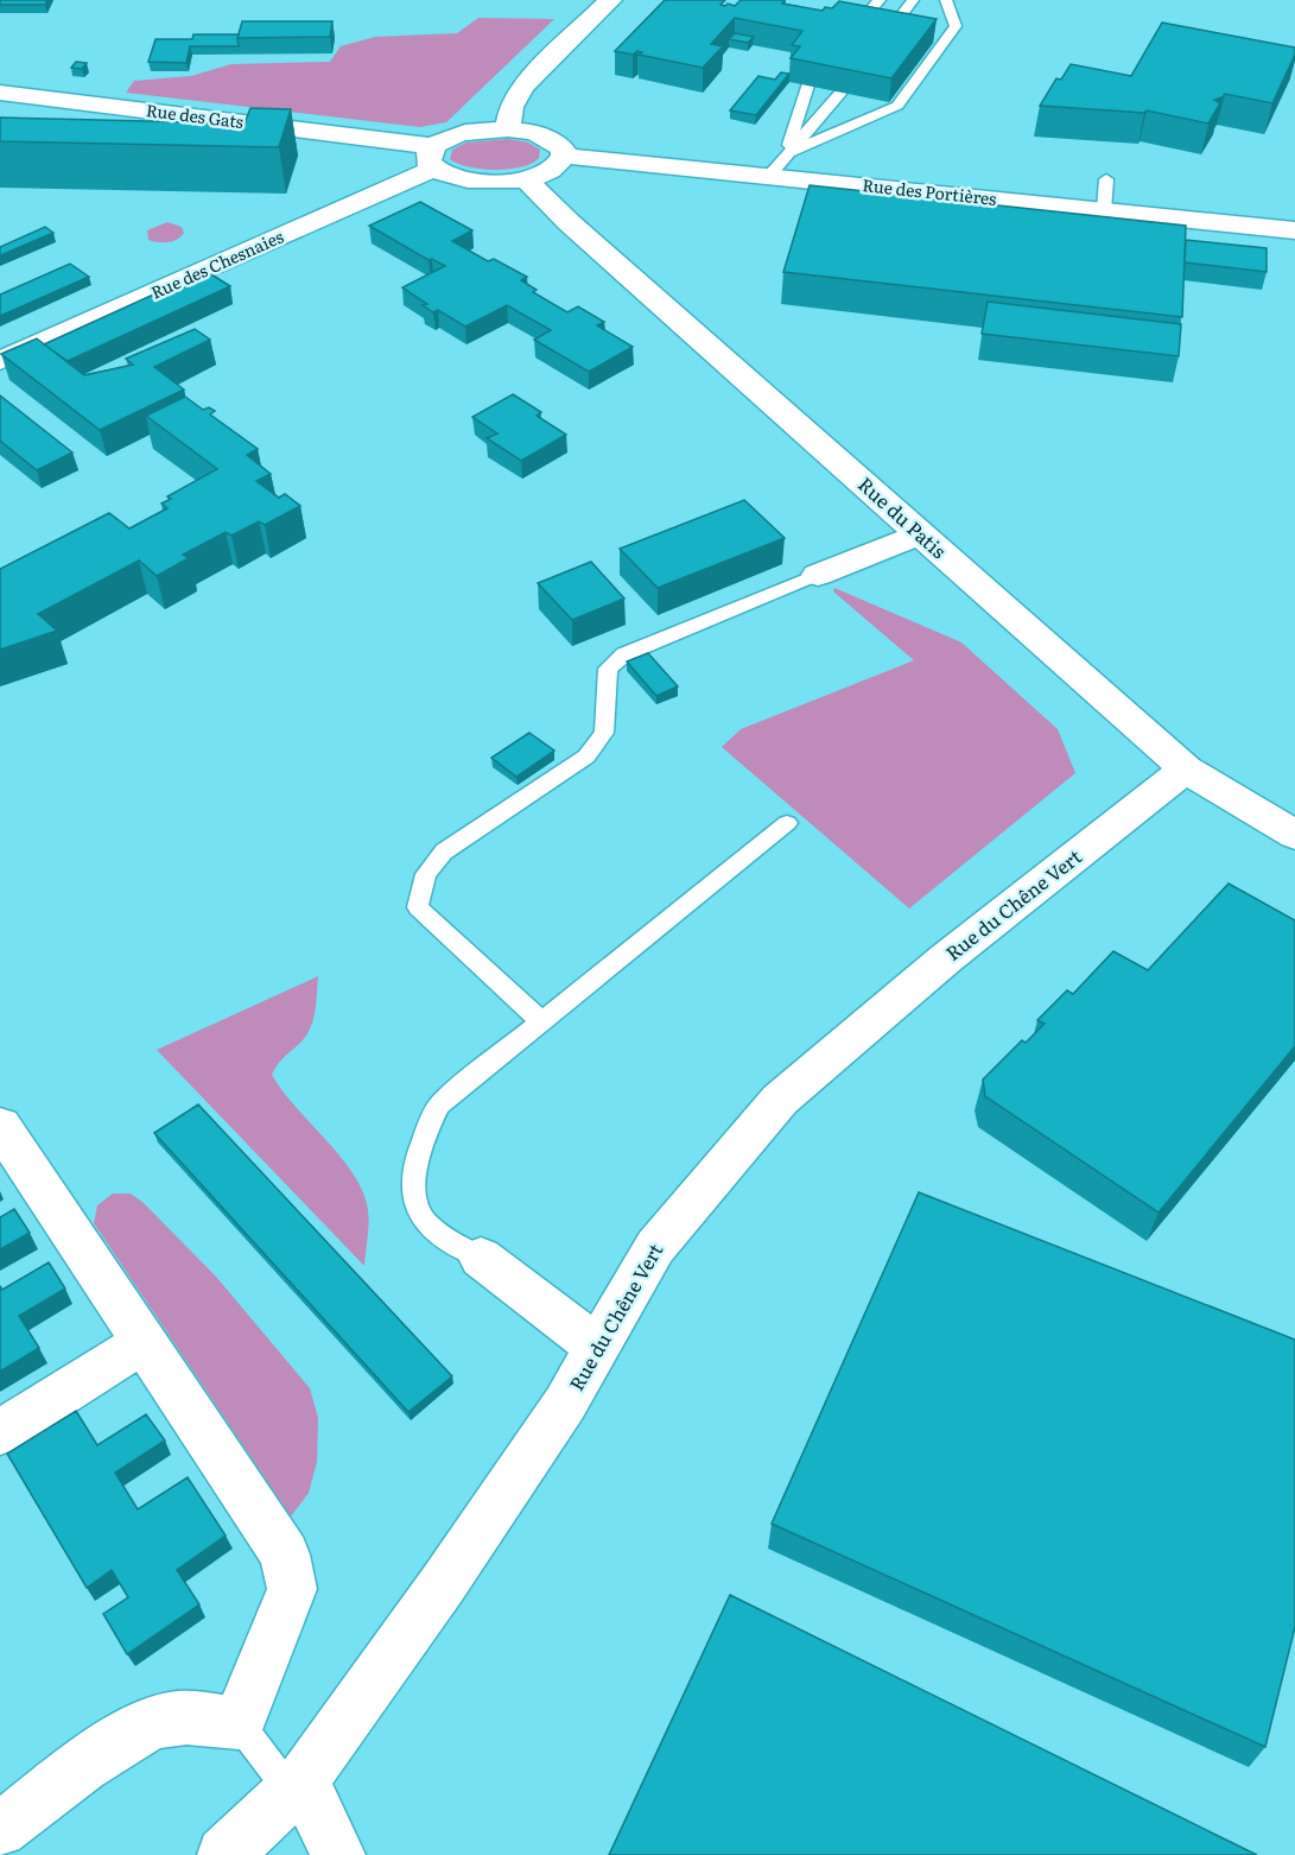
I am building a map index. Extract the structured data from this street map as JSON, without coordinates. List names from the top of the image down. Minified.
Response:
{"streets":{"street":["Rue des Gats","Rue des Portières","Rue des Chesnaies","Rue du Patis","Rue du Chêne Vert"]},"crossings":[["Rue des Gats","Rue des Chesnaies"],["Rue des Gats","Rue du Patis"],["Rue des Portières","Rue des Chesnaies"],["Rue du Patis","Rue du Chêne Vert"]]}
